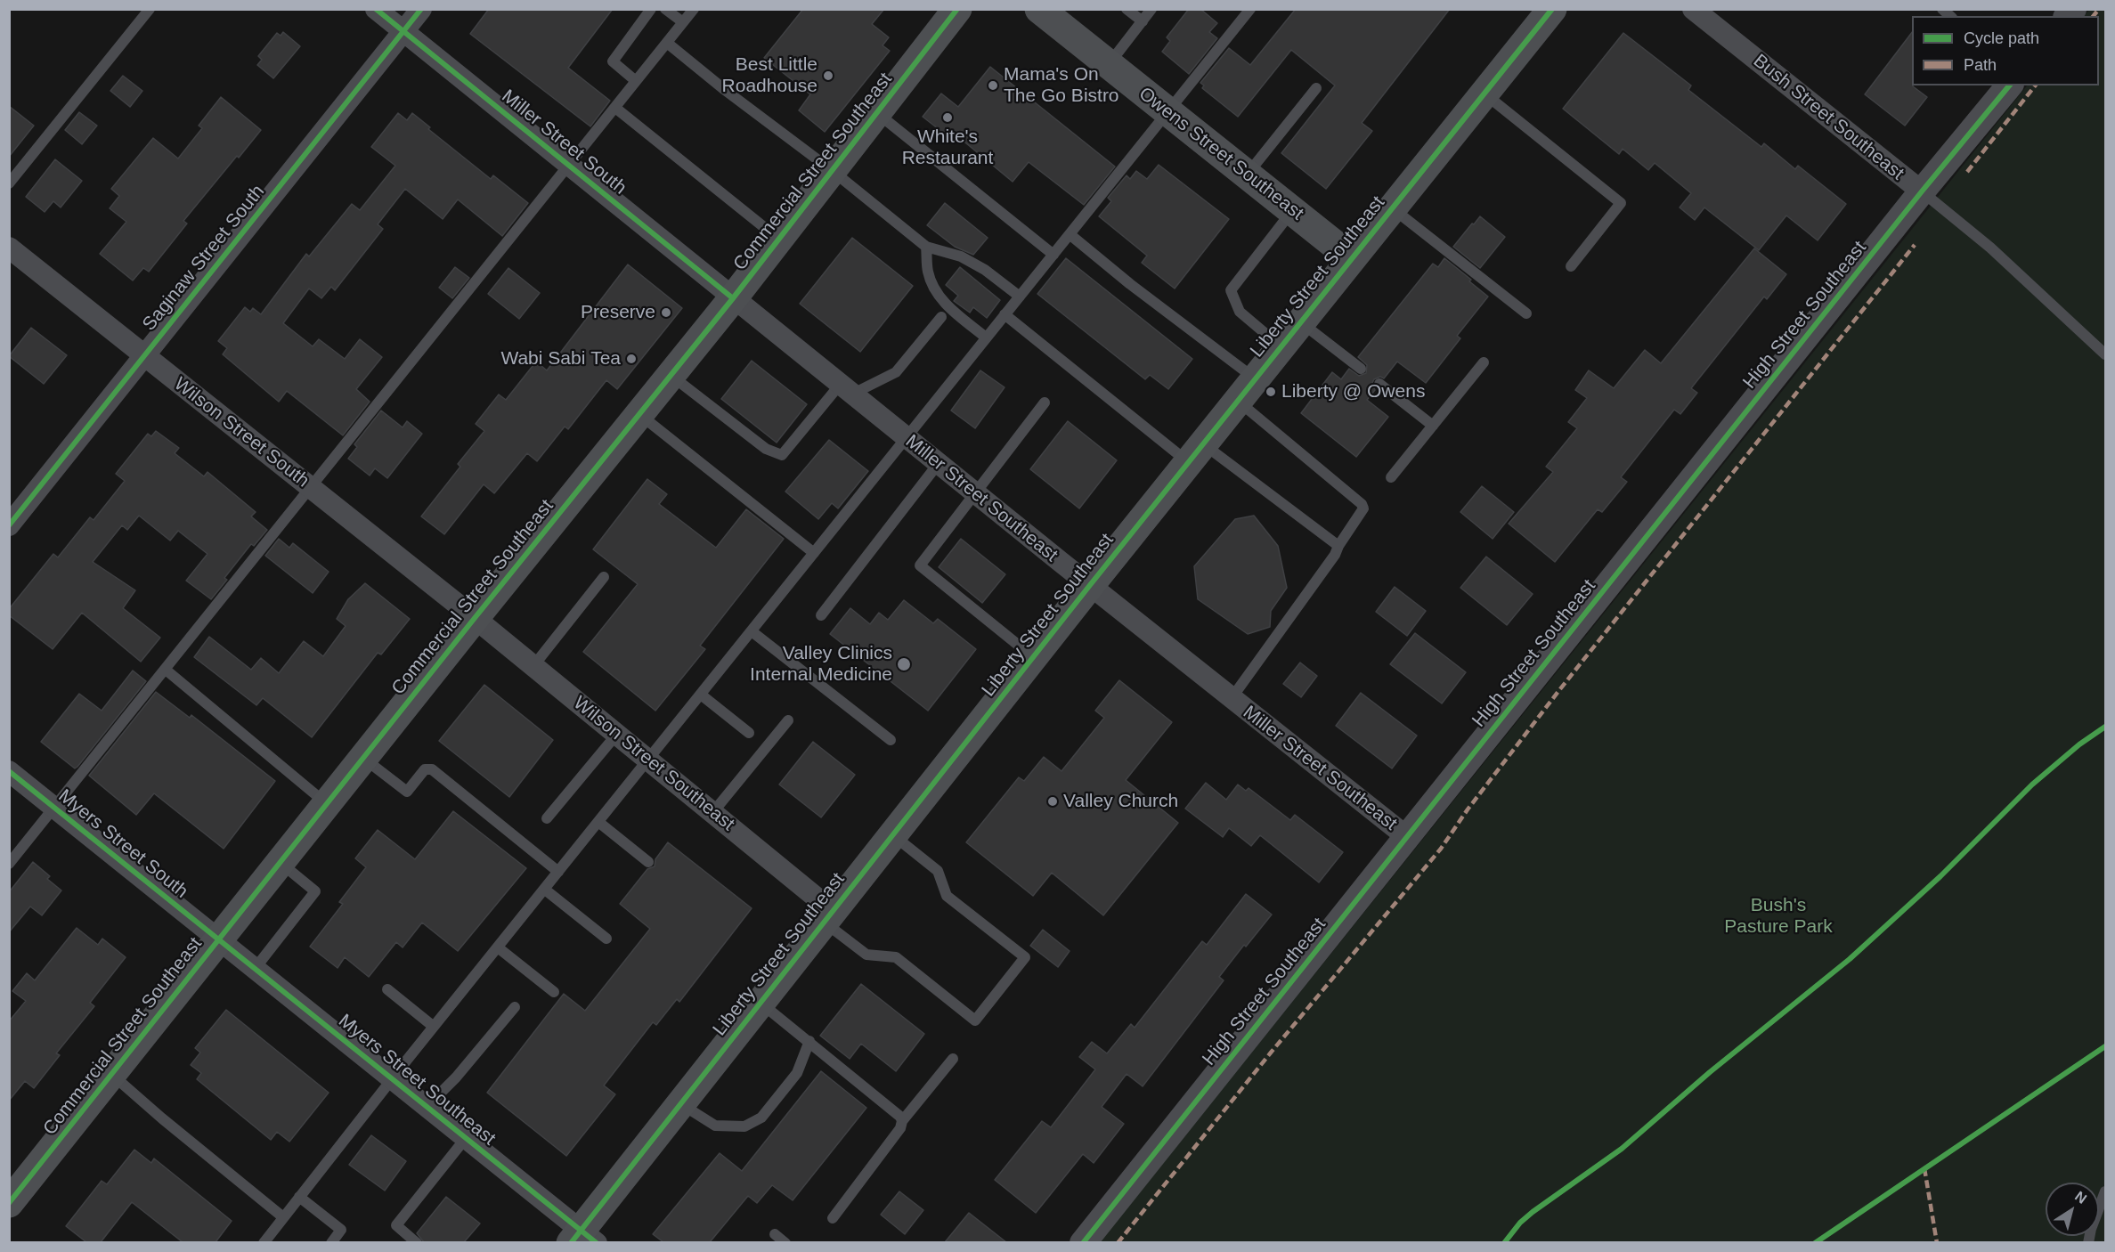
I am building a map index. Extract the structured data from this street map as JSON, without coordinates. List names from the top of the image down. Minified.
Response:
{"streets":{"main road":["Owens Street Southeast","Commercial Street Southeast","Liberty Street Southeast"],"street":["Bush Street Southeast","Miller Street South","Saginaw Street South","High Street Southeast","Wilson Street South","Miller Street Southeast","Wilson Street Southeast","Myers Street South","Myers Street Southeast"]},"crossings":[["Bush Street Southeast","High Street Southeast"],["Miller Street South","Commercial Street Southeast"],["Miller Street South","Saginaw Street South"],["Miller Street South","Miller Street Southeast"],["Owens Street Southeast","Liberty Street Southeast"],["Commercial Street Southeast","Wilson Street South"],["Commercial Street Southeast","Miller Street Southeast"],["Commercial Street Southeast","Wilson Street Southeast"],["Commercial Street Southeast","Myers Street South"],["Commercial Street Southeast","Myers Street Southeast"],["Saginaw Street South","Wilson Street South"],["Liberty Street Southeast","Miller Street Southeast"],["Liberty Street Southeast","Wilson Street Southeast"],["Liberty Street Southeast","Myers Street Southeast"],["High Street Southeast","Miller Street Southeast"],["Wilson Street South","Wilson Street Southeast"],["Myers Street South","Myers Street Southeast"]],"parks":["Bush's Pasture Park"],"places":["Best Little Roadhouse","Mama's On The Go Bistro","White's Restaurant","Preserve","Wabi Sabi Tea","Liberty @ Owens","Valley Clinics Internal Medicine","Valley Church"],"legend":["Cycle path","Path"],"north":"top right"}
